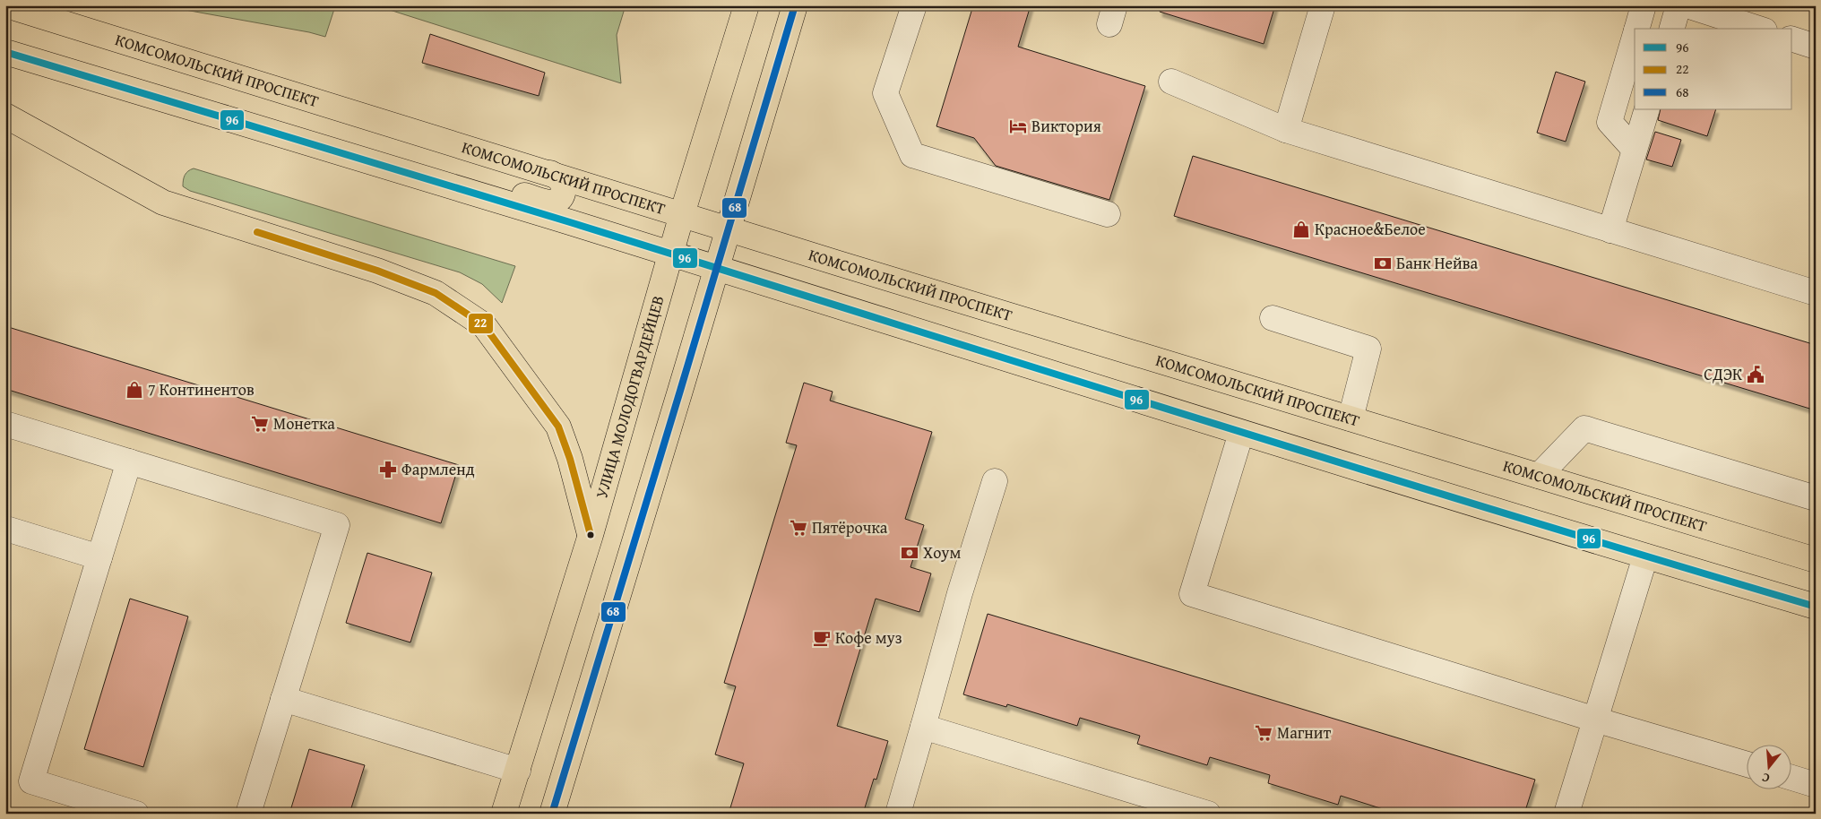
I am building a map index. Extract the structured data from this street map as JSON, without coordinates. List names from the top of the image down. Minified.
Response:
{"streets":{"main road":["КОМСОМОЛЬСКИЙ ПРОСПЕКТ","УЛИЦА МОЛОДОГВАРДЕЙЦЕВ"]},"crossings":[["КОМСОМОЛЬСКИЙ ПРОСПЕКТ","УЛИЦА МОЛОДОГВАРДЕЙЦЕВ"]],"places":{"hotel":["Виктория"],"shop":["Красное&Белое","7 Континентов"],"bank":["Банк Нейва","Хоум"],"public building":["СДЭК"],"supermarket":["Монетка","Пятёрочка","Магнит"],"pharmacy":["Фармленд"],"cafe":["Кофе муз"]},"lines":["transit line 68","transit line 96","transit line 22"],"legend":["96","22","68"],"north":"bottom"}
